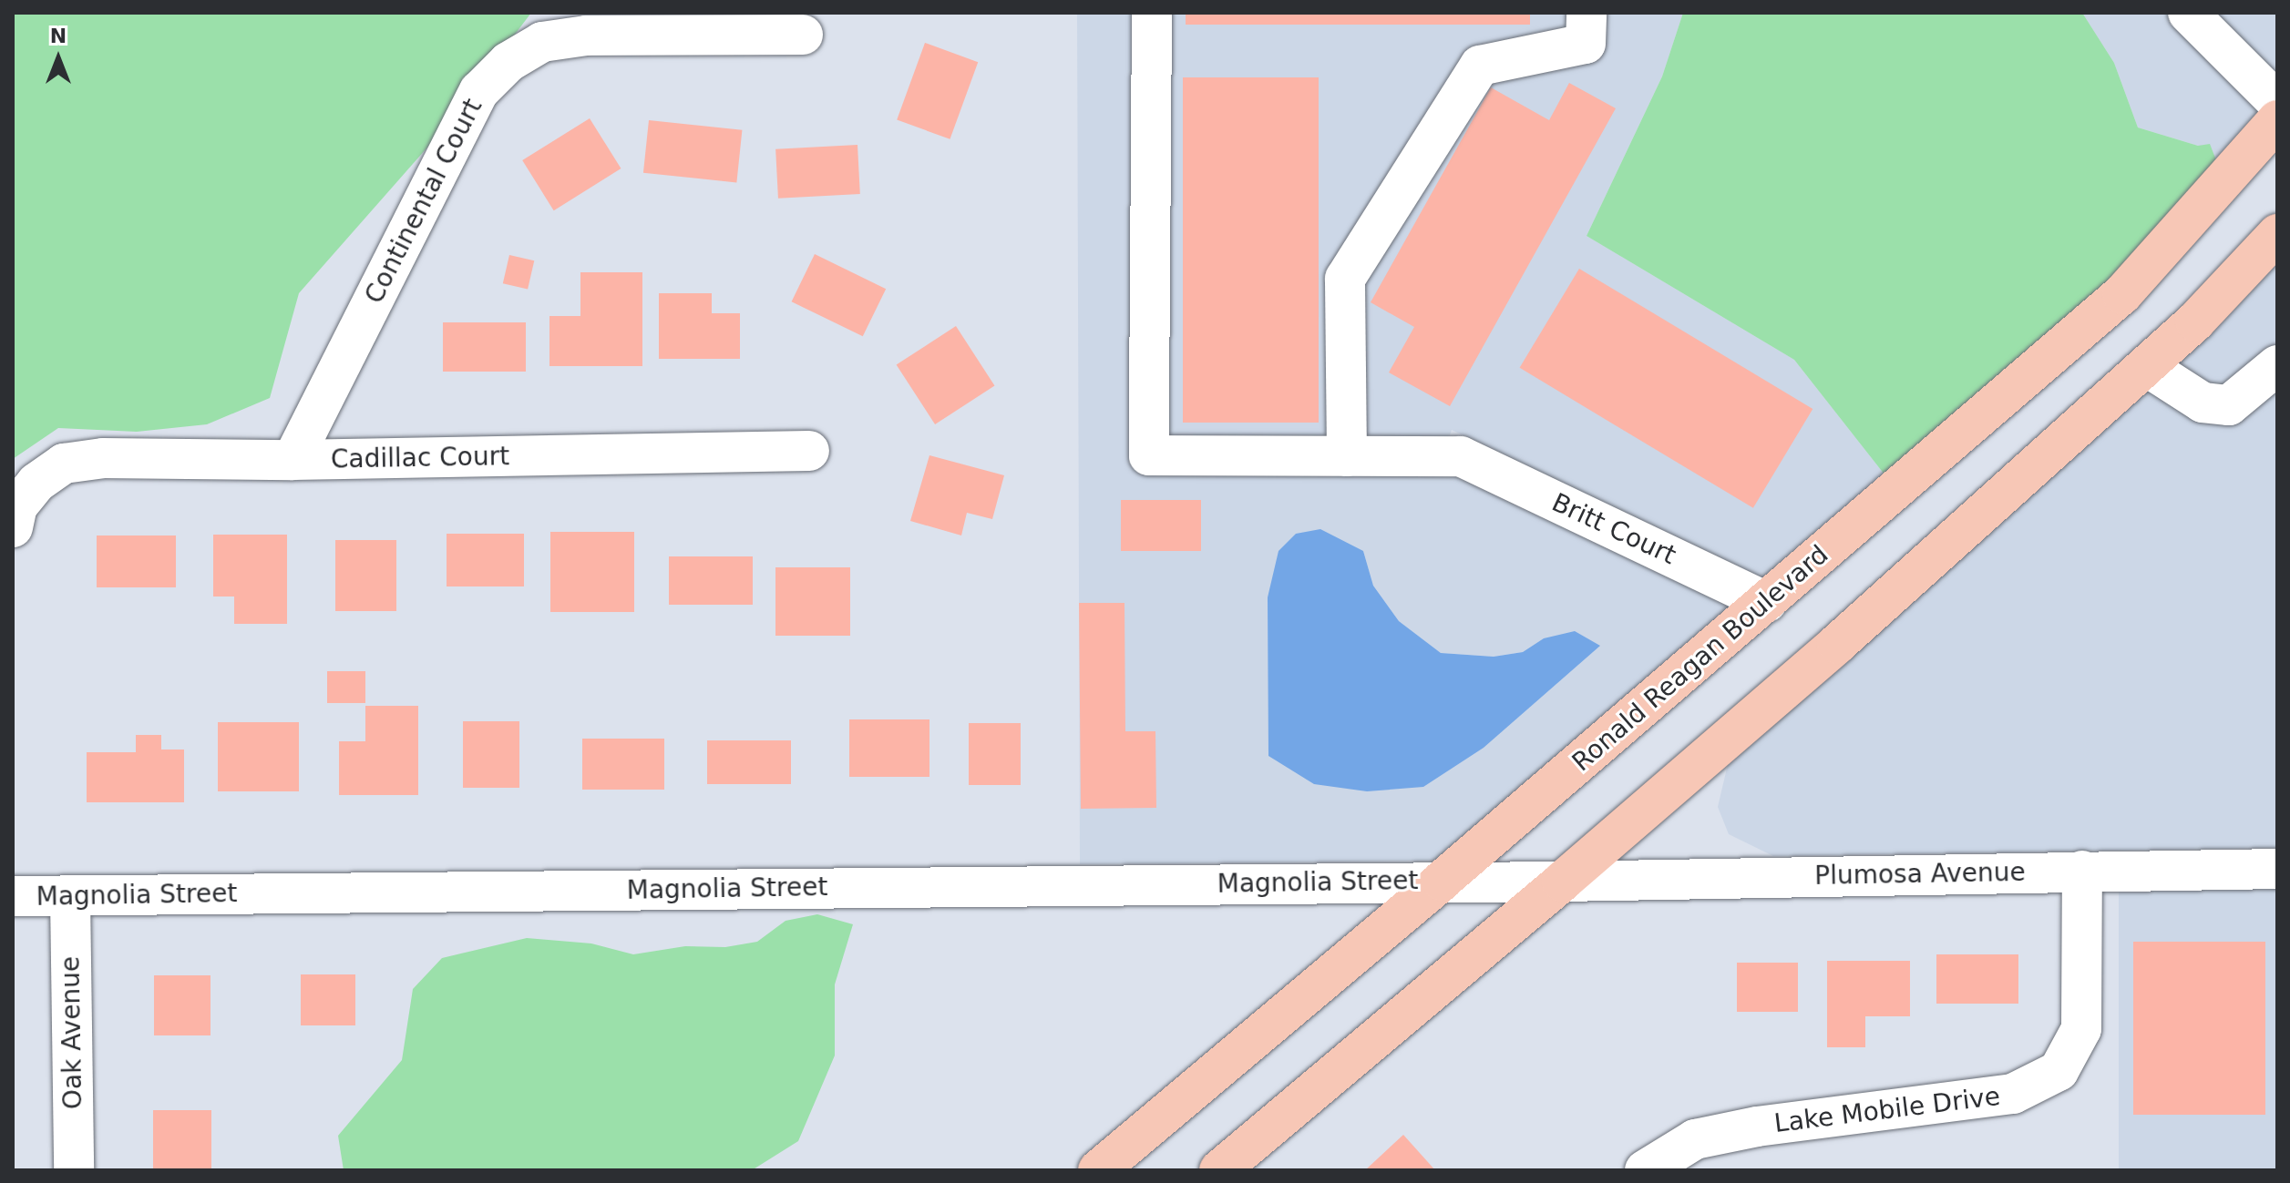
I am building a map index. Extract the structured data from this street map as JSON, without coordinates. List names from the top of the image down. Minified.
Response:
{"streets":{"main road":["Ronald Reagan Boulevard"],"street":["Continental Court","Cadillac Court","Britt Court","Plumosa Avenue","Magnolia Street","Oak Avenue","Lake Mobile Drive"]},"crossings":[["Continental Court","Cadillac Court"],["Britt Court","Ronald Reagan Boulevard"],["Ronald Reagan Boulevard","Plumosa Avenue"],["Ronald Reagan Boulevard","Magnolia Street"],["Plumosa Avenue","Magnolia Street"],["Plumosa Avenue","Lake Mobile Drive"],["Magnolia Street","Oak Avenue"]],"north":"top"}
